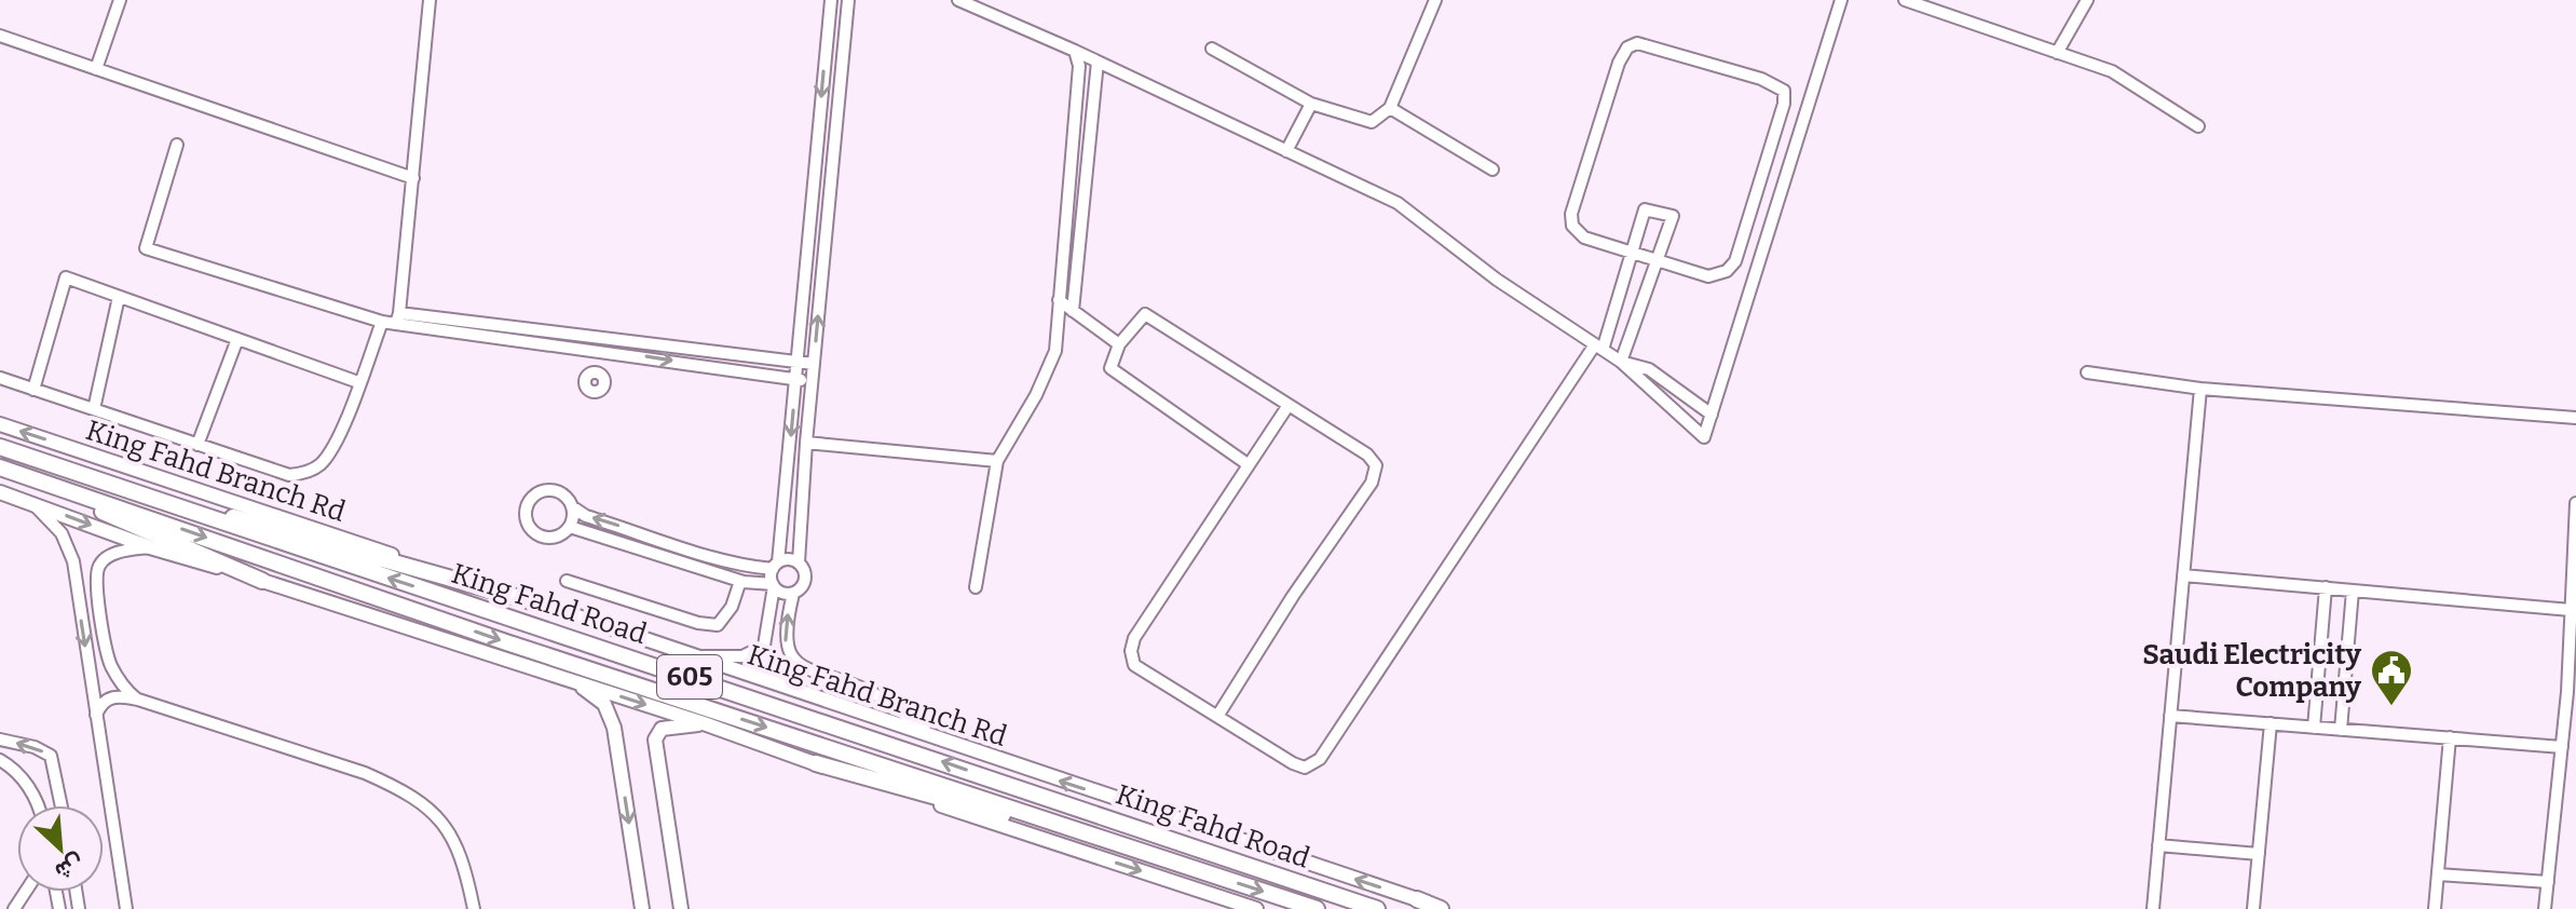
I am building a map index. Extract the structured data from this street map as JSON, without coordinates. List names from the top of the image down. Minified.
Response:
{"streets":{"highway":["King Fahd Road","605"],"main road":["King Fahd Branch Rd"]},"places":{"public building":["Saudi Electricity Company"]},"north":"bottom right"}
